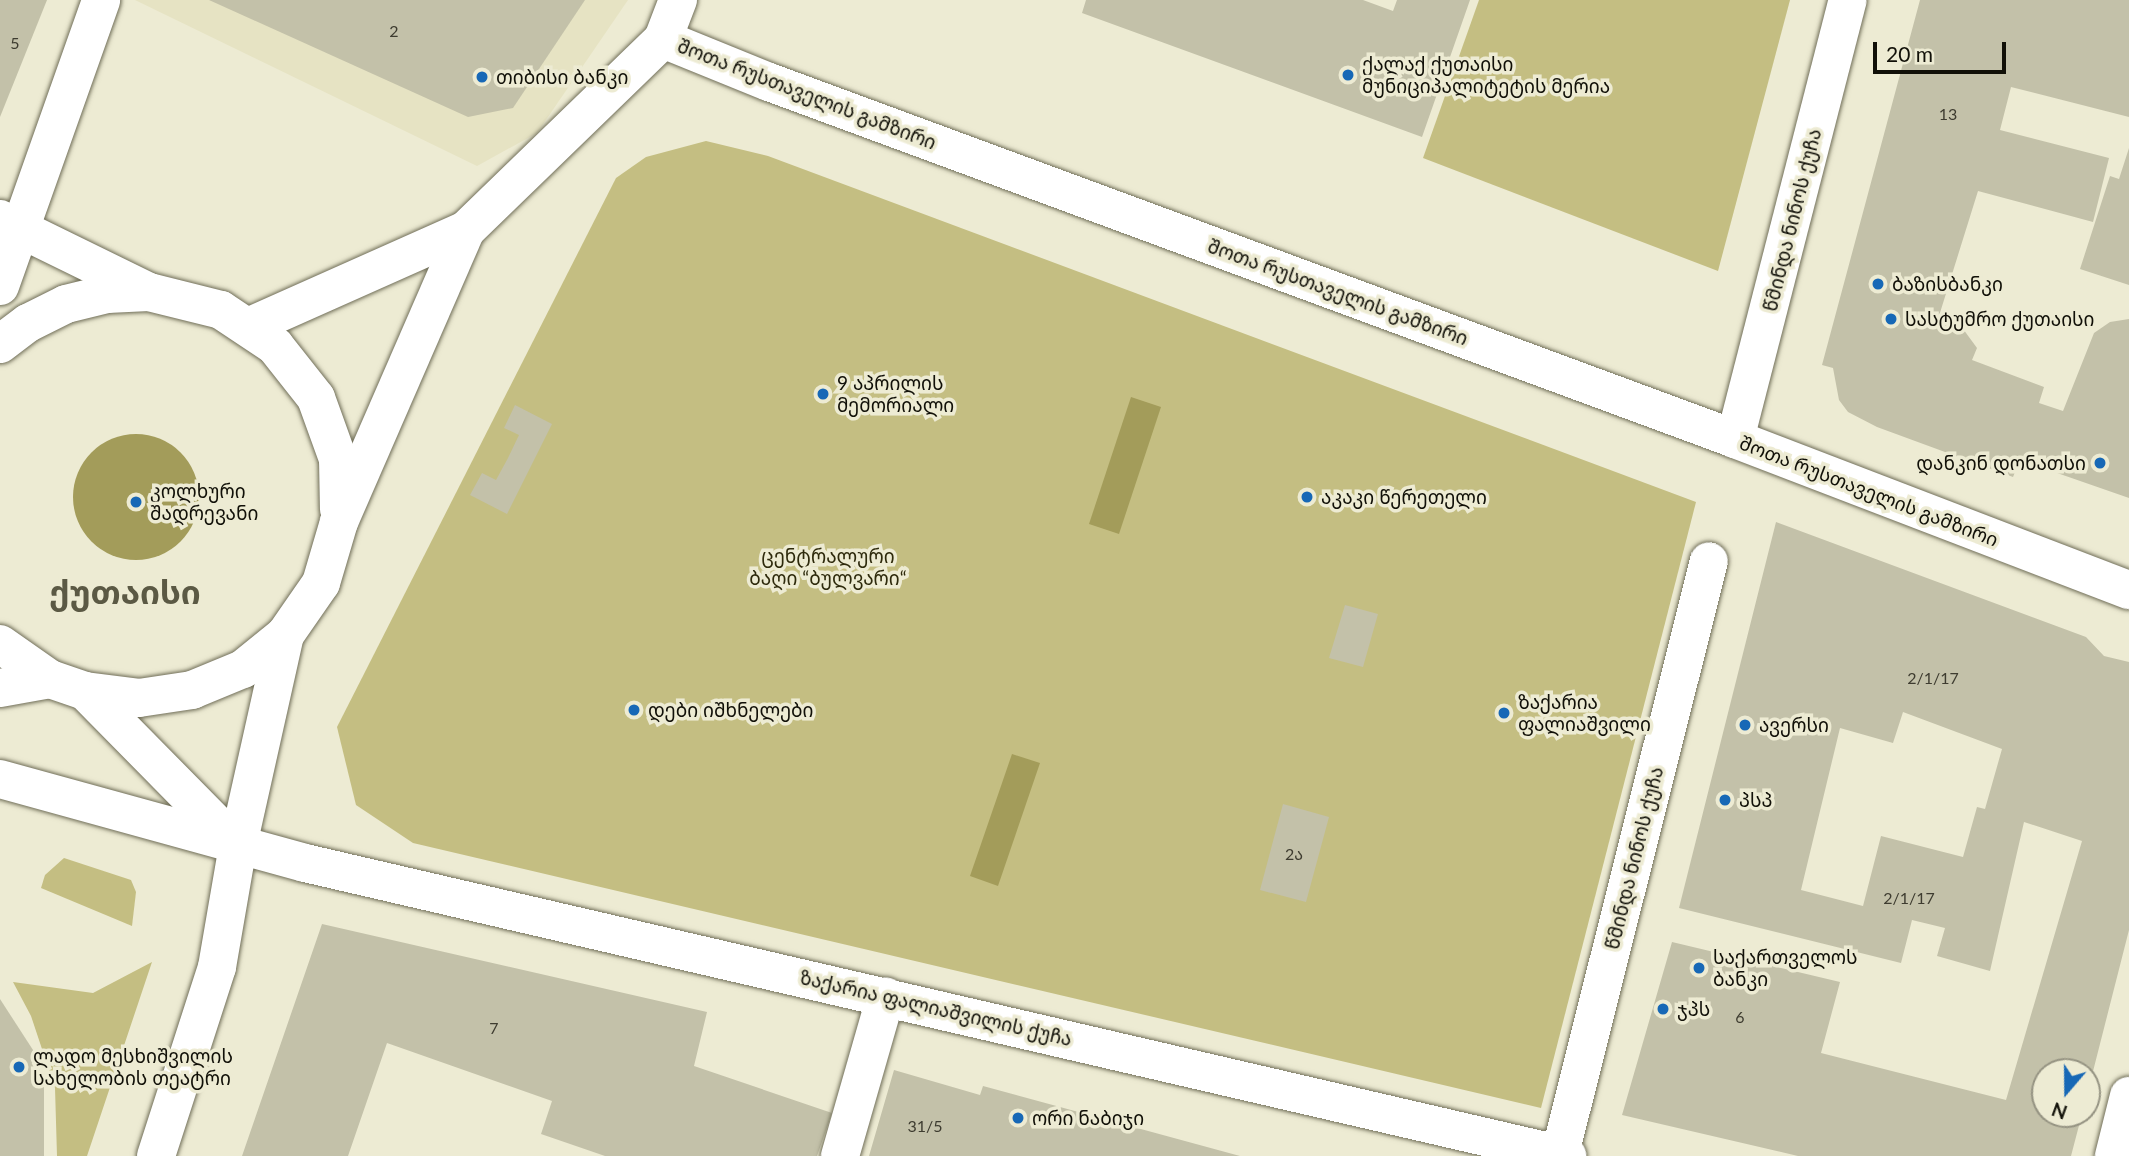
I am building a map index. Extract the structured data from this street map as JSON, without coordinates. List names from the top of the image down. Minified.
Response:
{"streets":{"main road":["შოთა რუსთაველის გამზირი","წმინდა ნინოს ქუჩა","ზაქარია ფალიაშვილის ქუჩა"]},"crossings":[["შოთა რუსთაველის გამზირი","წმინდა ნინოს ქუჩა"],["წმინდა ნინოს ქუჩა","ზაქარია ფალიაშვილის ქუჩა"]],"districts":["ქუთაისი"],"parks":["ცენტრალური ბაღი “ბულვარი“"],"places":["ქალაქ ქუთაისი მუნიციპალიტეტის მერია","თიბისი ბანკი","ბაზისბანკი","სასტუმრო ქუთაისი","9 აპრილის მემორიალი","დანკინ დონათსი","აკაკი წერეთელი","კოლხური შადრევანი","დები იშხნელები","ზაქარია ფალიაშვილი","ავერსი","პსპ","საქართველოს ბანკი","ჯპს","ლადო მესხიშვილის სახელობის თეატრი","ორი ნაბიჯი"],"house_numbers":["2","5","13","2/1/17","2ა","2/1/17","6","7","31/5"],"scale_bar":"20 m","north":"bottom"}
